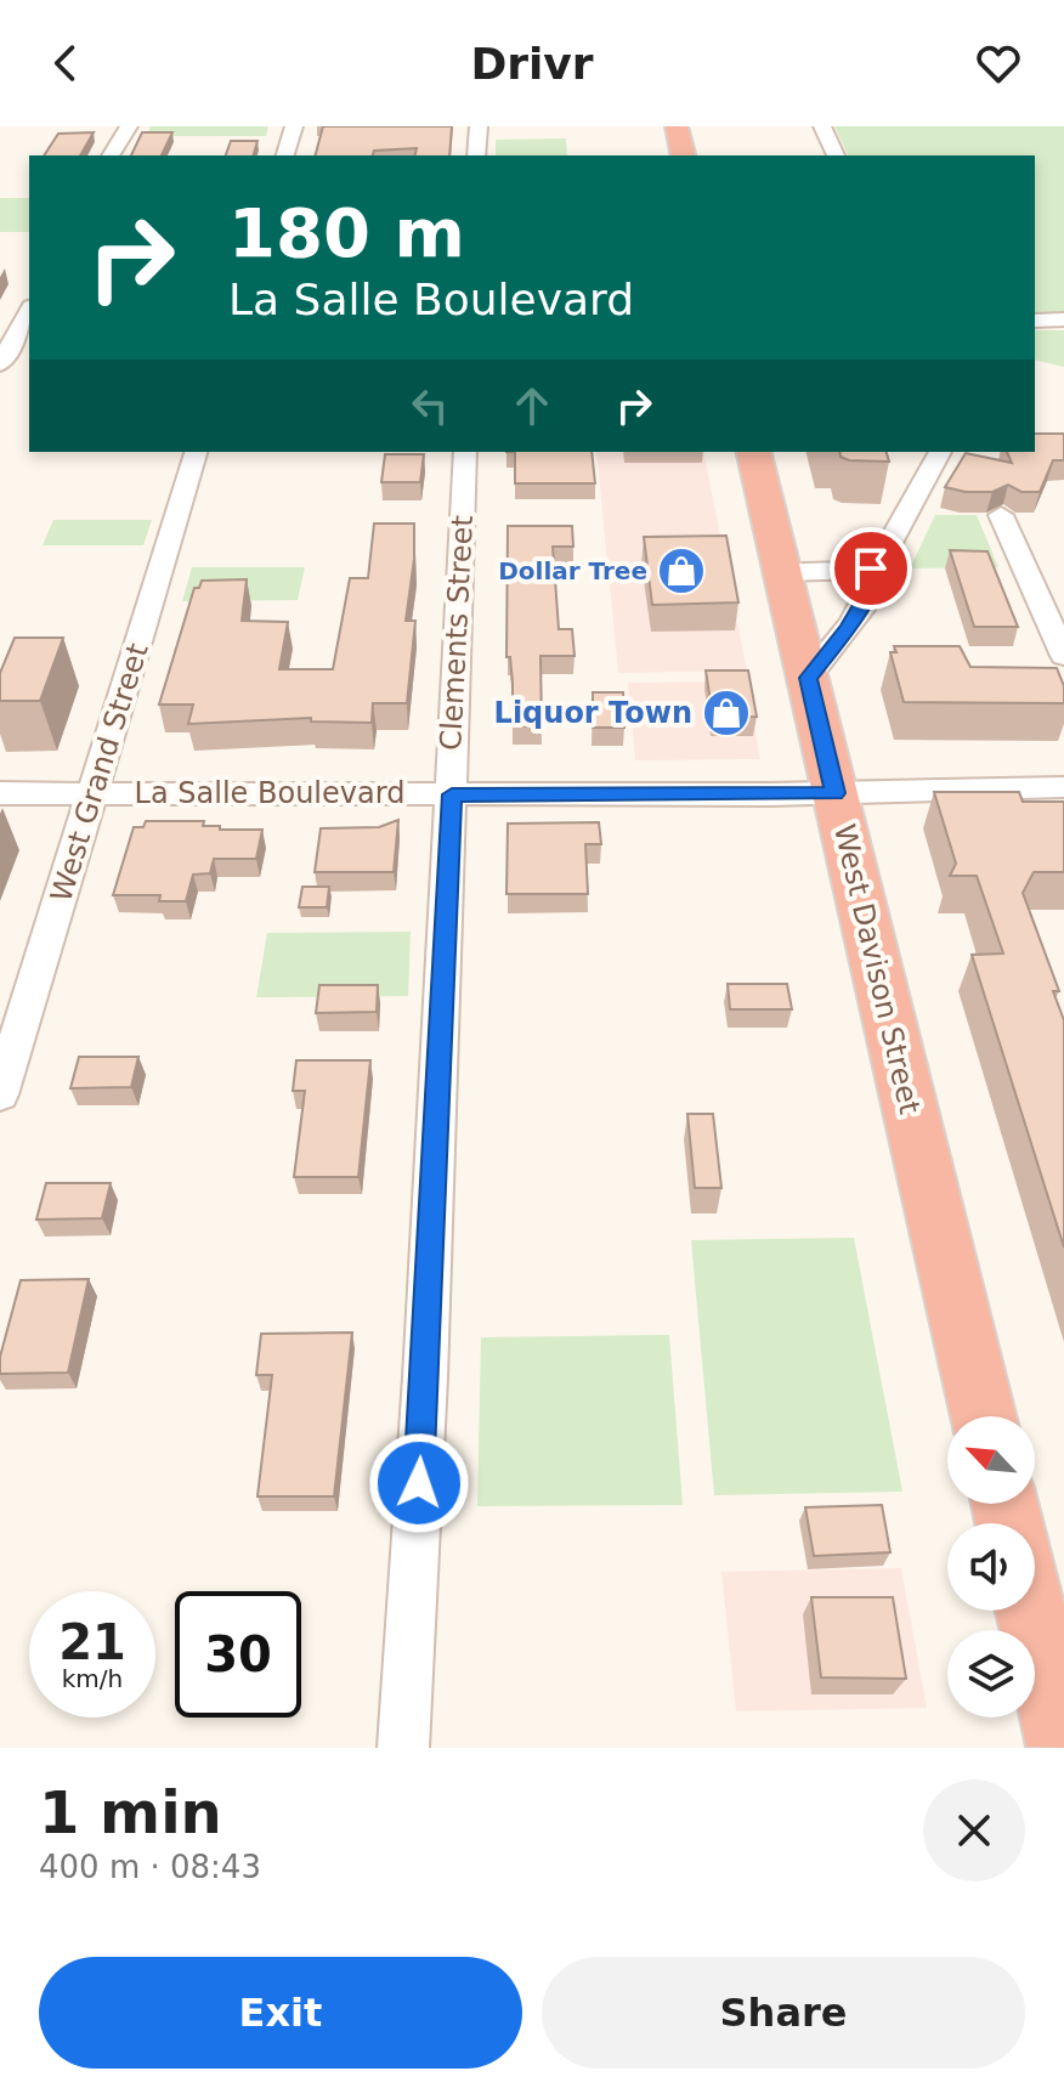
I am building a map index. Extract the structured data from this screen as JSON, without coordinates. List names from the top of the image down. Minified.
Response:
{"streets":{"highway":["West Davison Street"],"street":["Clements Street","West Grand Street","La Salle Boulevard"]},"crossings":[["Clements Street","La Salle Boulevard"],["West Grand Street","La Salle Boulevard"],["La Salle Boulevard","West Davison Street"]],"places":{"shop":["Dollar Tree","Liquor Town"]},"north":"top left","page":{"header":"Drivr","turn":["180 m","La Salle Boulevard"],"speed":"21 km/h","limit":"30","heading":["1 min","400 m · 08:43"],"buttons":["Exit","Share"]}}
